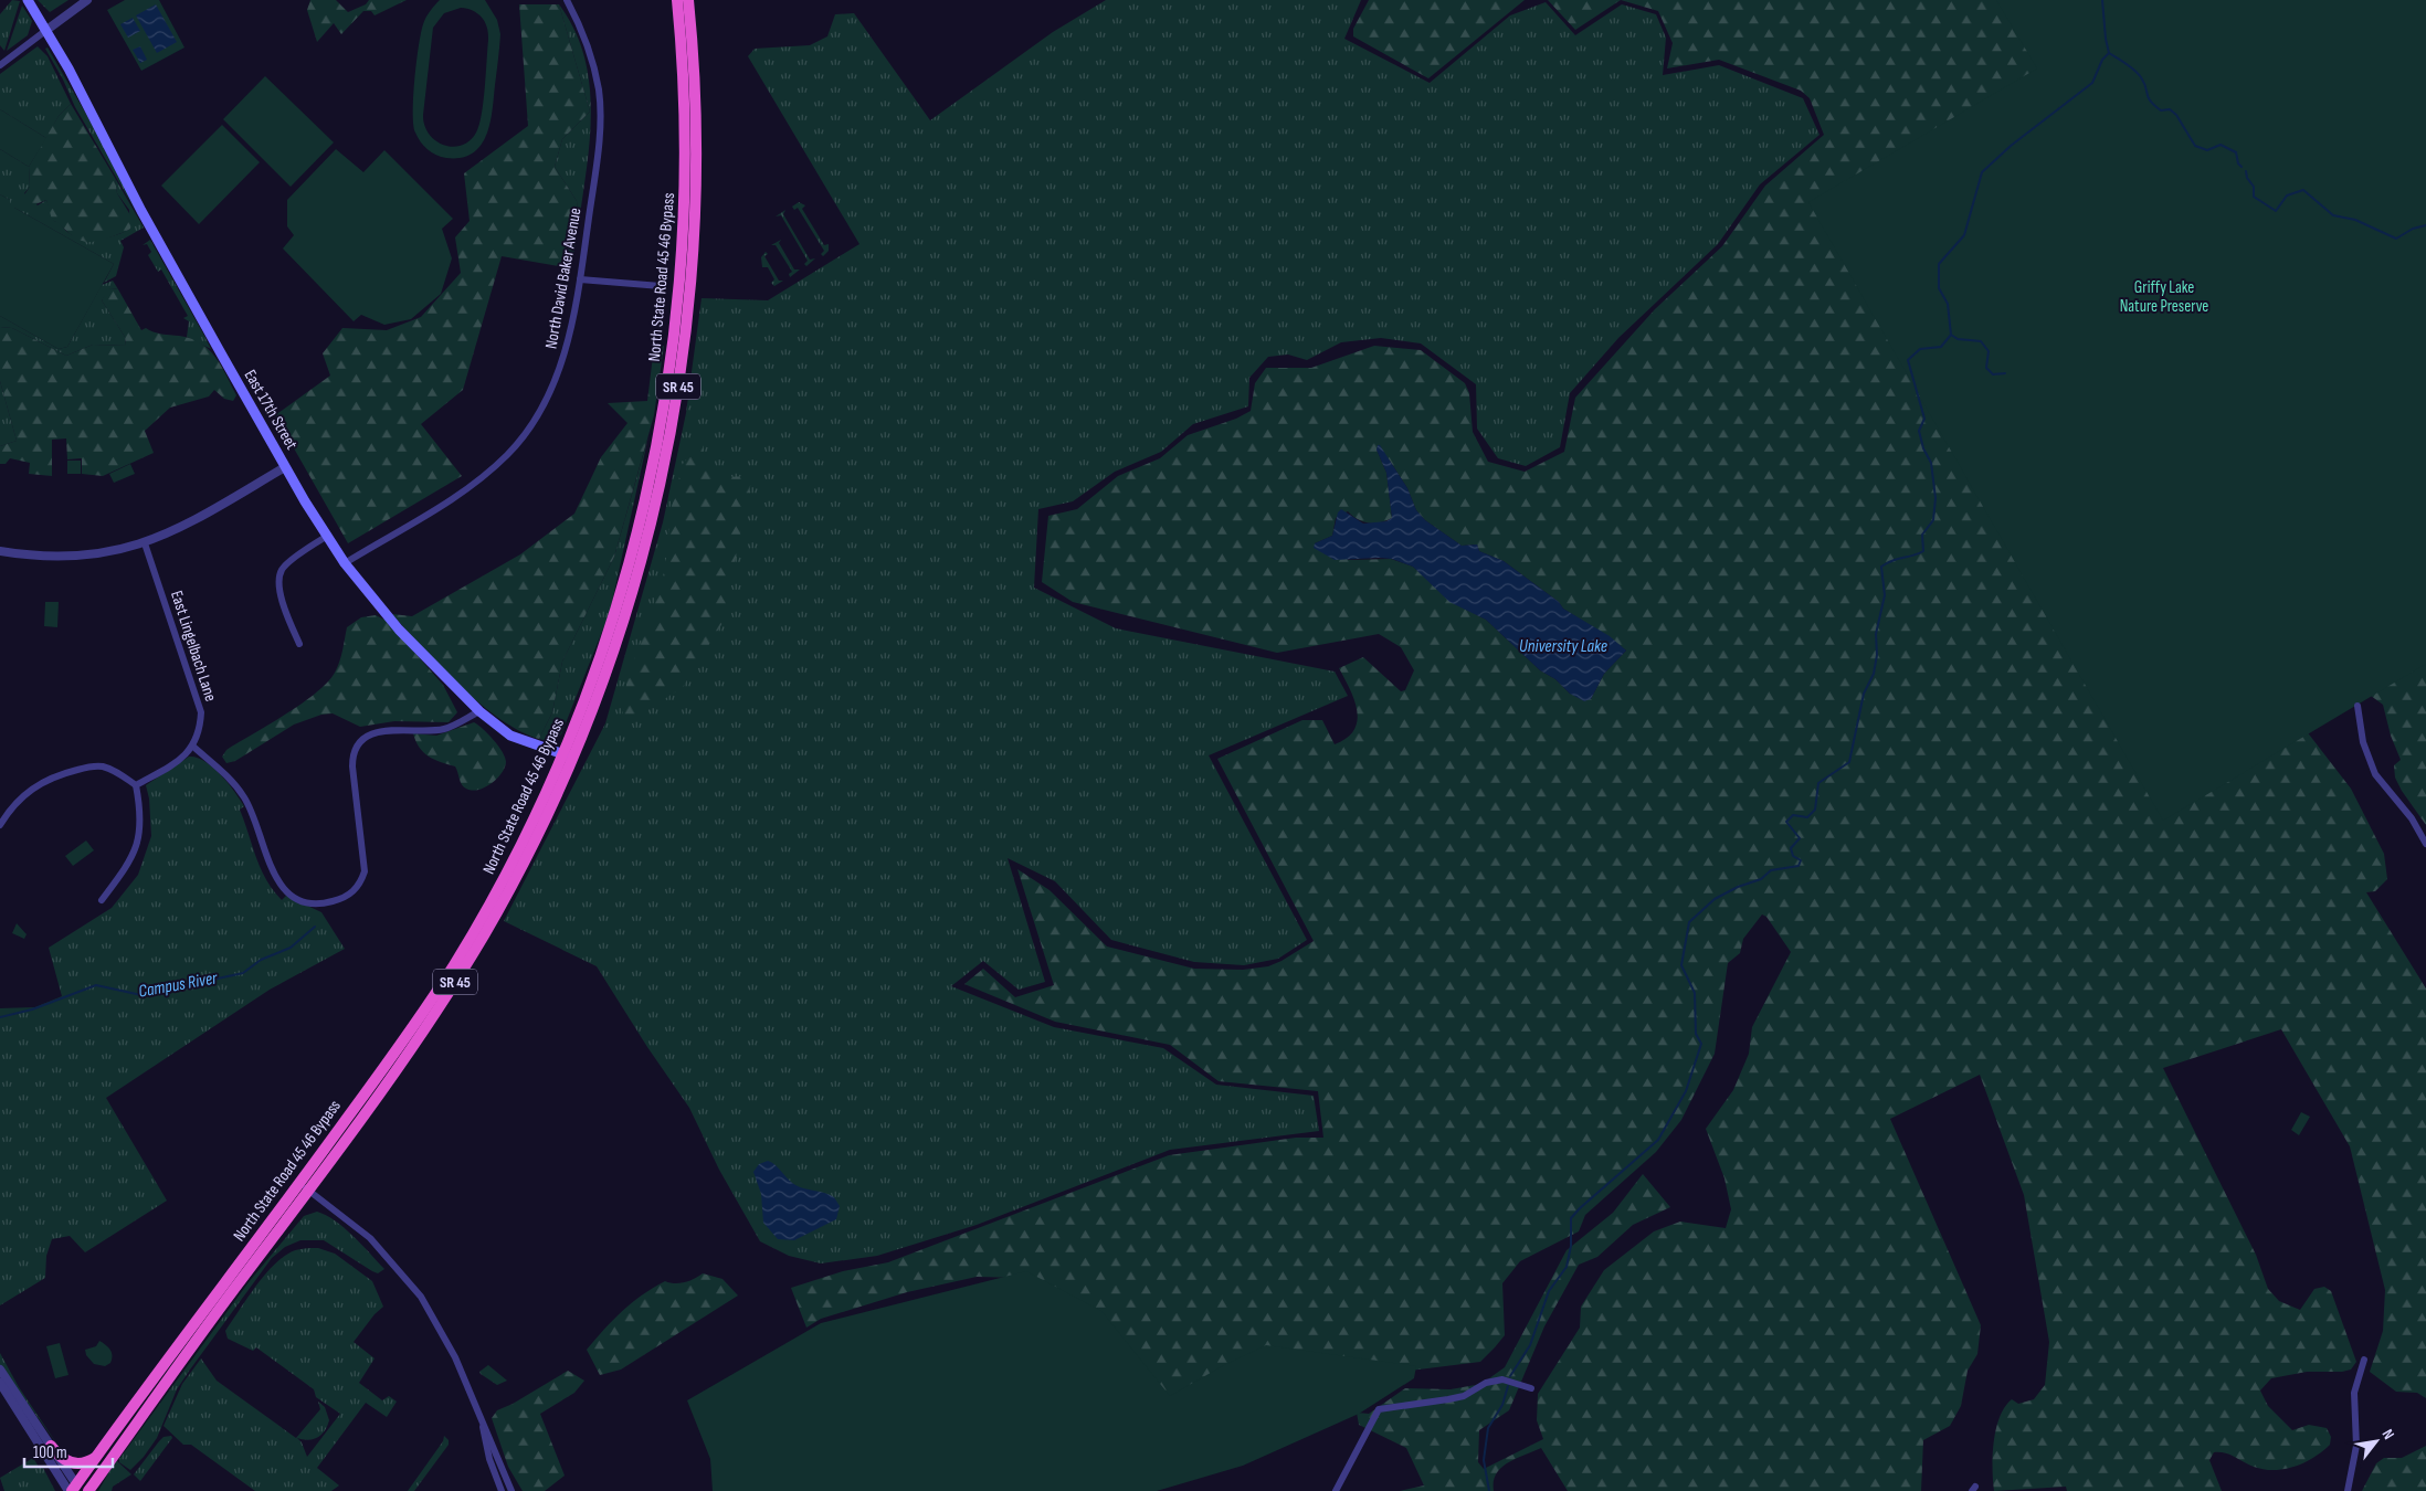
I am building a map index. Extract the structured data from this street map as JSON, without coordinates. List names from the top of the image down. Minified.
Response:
{"streets":{"highway":["North State Road 45 46 Bypass","SR 45"],"main road":["East 17th Street"],"street":["North David Baker Avenue","East Lingelbach Lane"]},"crossings":[["North State Road 45 46 Bypass","SR 45"],["North State Road 45 46 Bypass","East 17th Street"],["North David Baker Avenue","East 17th Street"],["SR 45","East 17th Street"]],"water":["University Lake","Campus River"],"parks":["Griffy Lake Nature Preserve"],"scale_bar":"100 m","north":"top right"}
